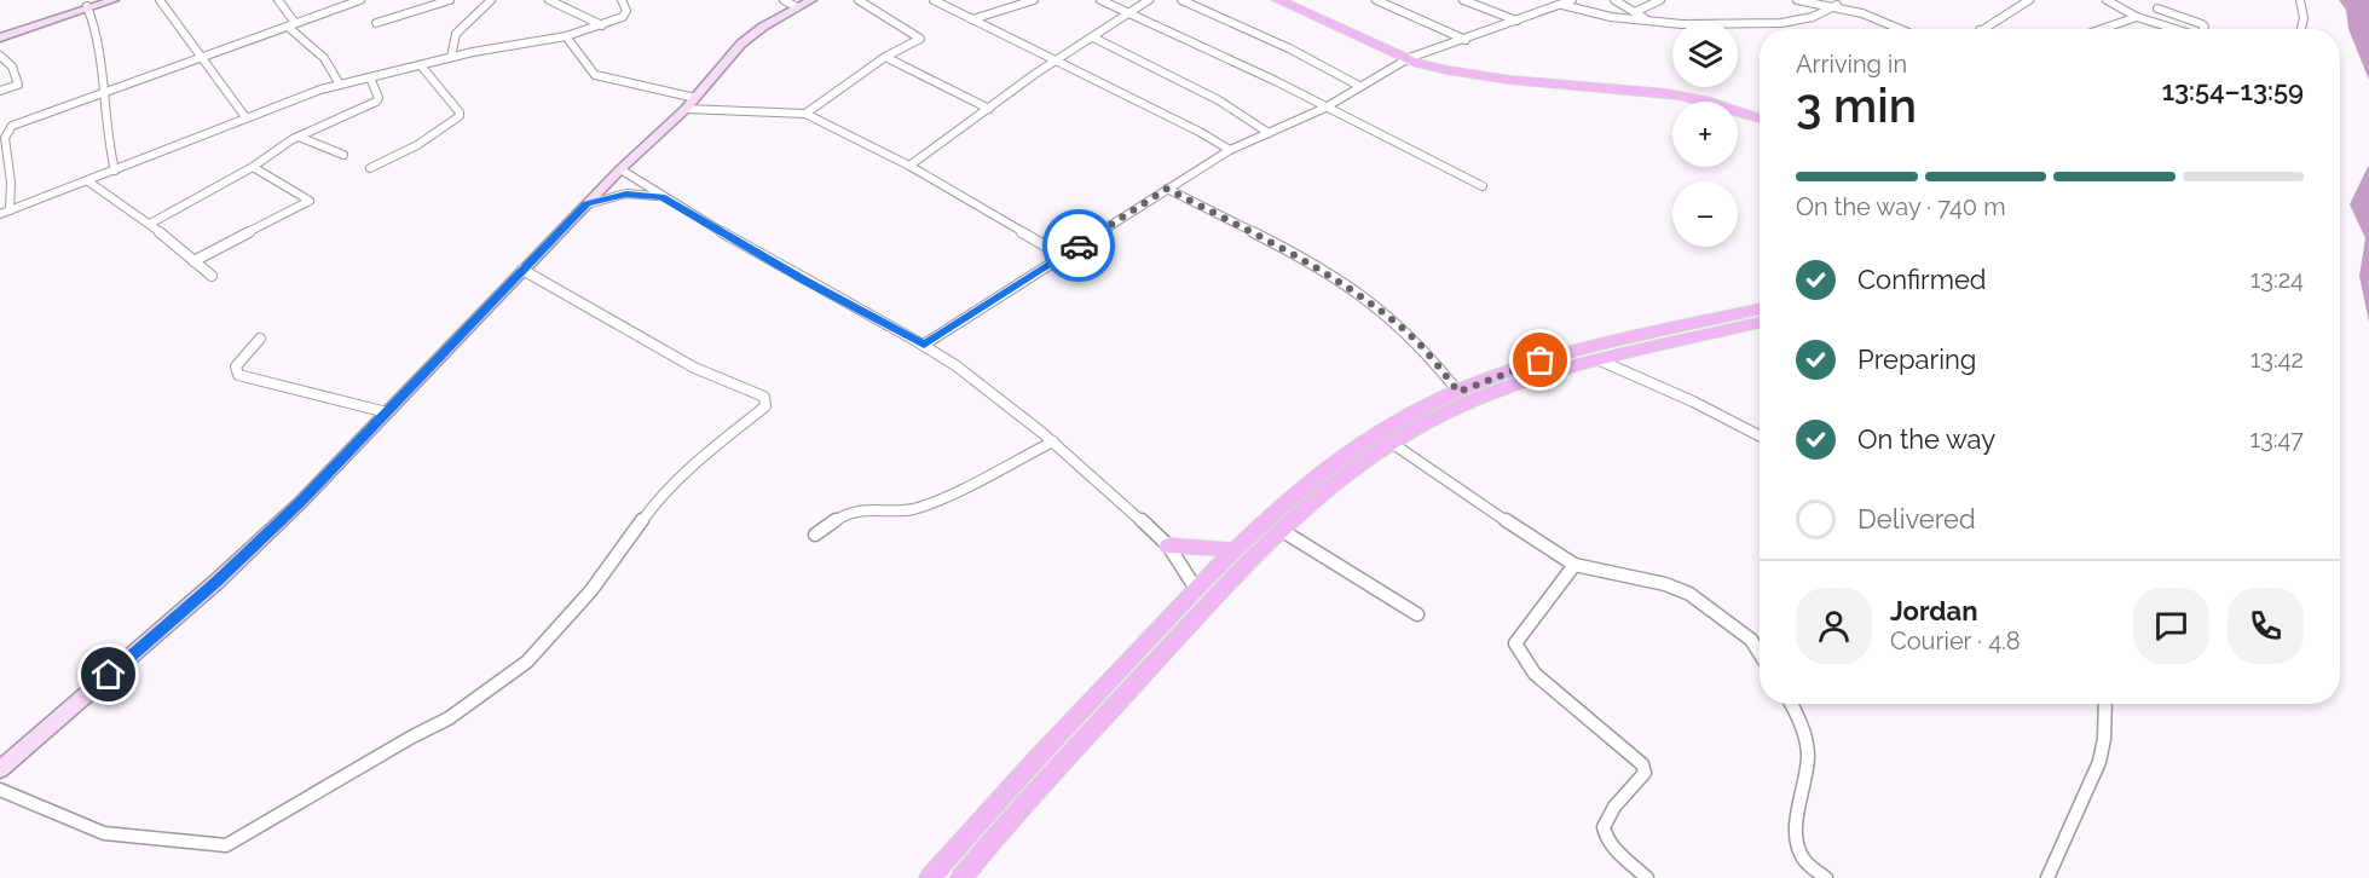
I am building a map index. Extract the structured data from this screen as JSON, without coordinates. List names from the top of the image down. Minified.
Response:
{"page":{"map_buttons":["+","−"],"heading":["3 min","Arriving in","13:54–13:59"],"panel":["Jordan","Courier · 4.8"],"bar":"On the way · 740 m","list":[["Confirmed","13:24"],["Preparing","13:42"],["On the way","13:47"],"Delivered"]}}
